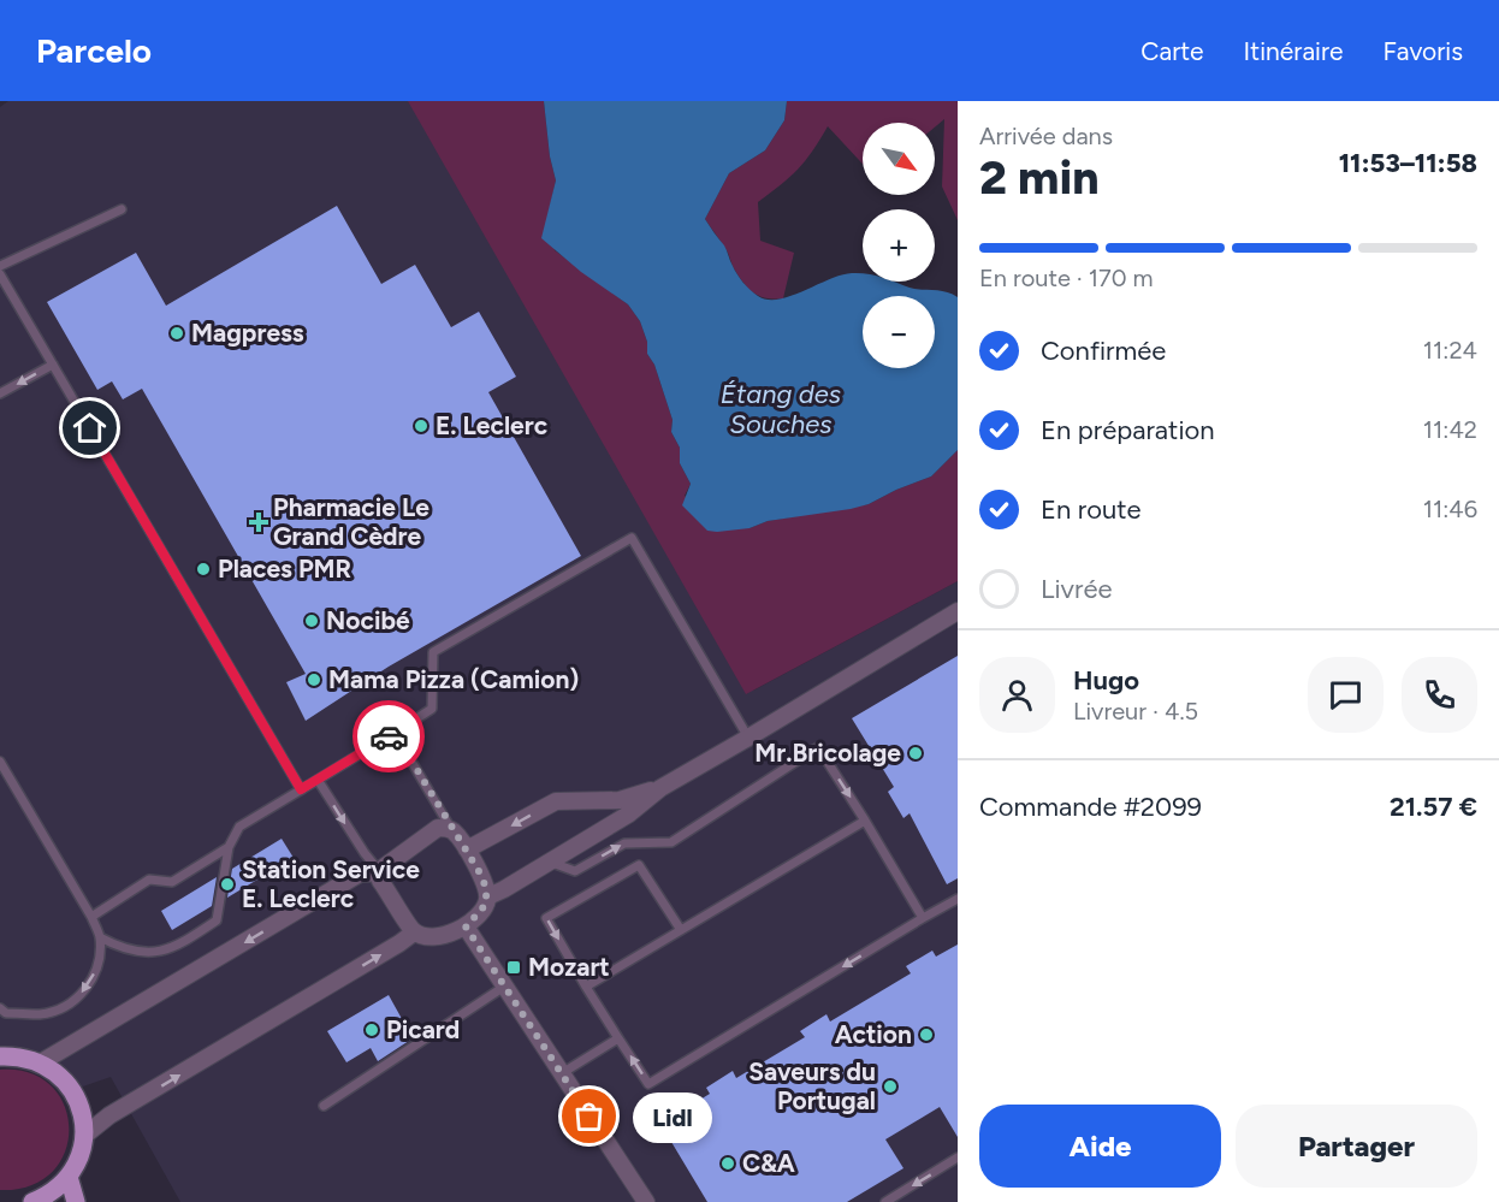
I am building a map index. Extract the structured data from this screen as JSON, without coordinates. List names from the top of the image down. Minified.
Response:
{"water":["Étang des Souches"],"places":{"other":["Magpress","E. Leclerc","Places PMR","Nocibé","Mama Pizza (Camion)","Mr.Bricolage","Station Service E. Leclerc","Picard","Action","Saveurs du Portugal","Lidl","C&A"],"health":["Pharmacie Le Grand Cèdre"],"transit":["Mozart"]},"north":"bottom right","page":{"header":"Parcelo","nav":["Carte","Itinéraire","Favoris"],"heading":["2 min","Arrivée dans","11:53–11:58"],"panel":["Hugo","Livreur · 4.5","Commande #2099","21.57 €"],"map_buttons":["+","−"],"bar":"En route · 170 m","list":[["Confirmée","11:24"],["En préparation","11:42"],["En route","11:46"],"Livrée"],"buttons":["Aide","Partager"],"bubble":"Lidl"}}
